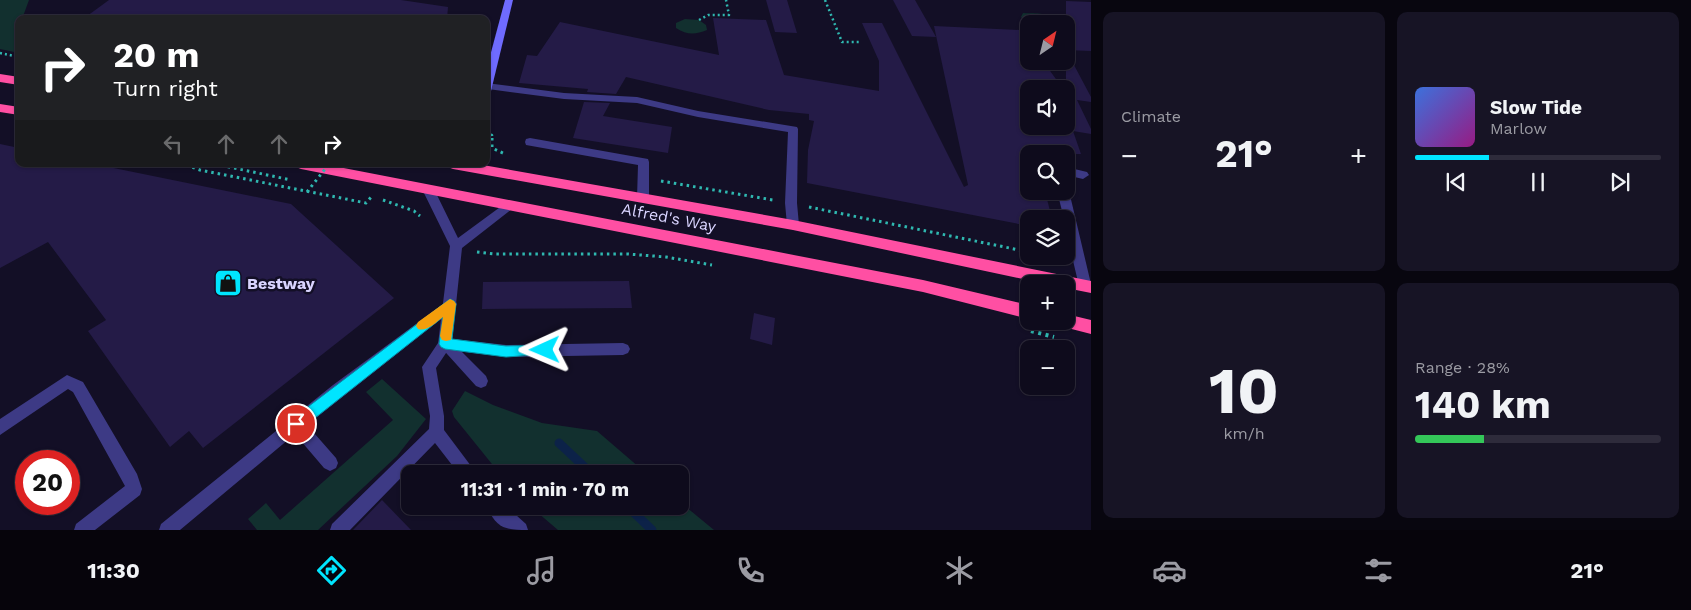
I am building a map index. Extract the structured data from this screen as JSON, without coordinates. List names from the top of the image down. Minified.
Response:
{"streets":{"highway":["Alfred's Way"]},"places":{"shop":["Bestway"]},"north":"top right","page":{"tile":["Climate",["10","km/h"],["Range · 28%","140 km"]],"map_buttons":["+","−"],"turn":["20 m","Turn right"],"song":["Slow Tide","Marlow"],"heat":["−","21°","+"],"limit":"20","trip":"11:31 · 1 min · 70 m","tabs":["11:30","21°"]}}
